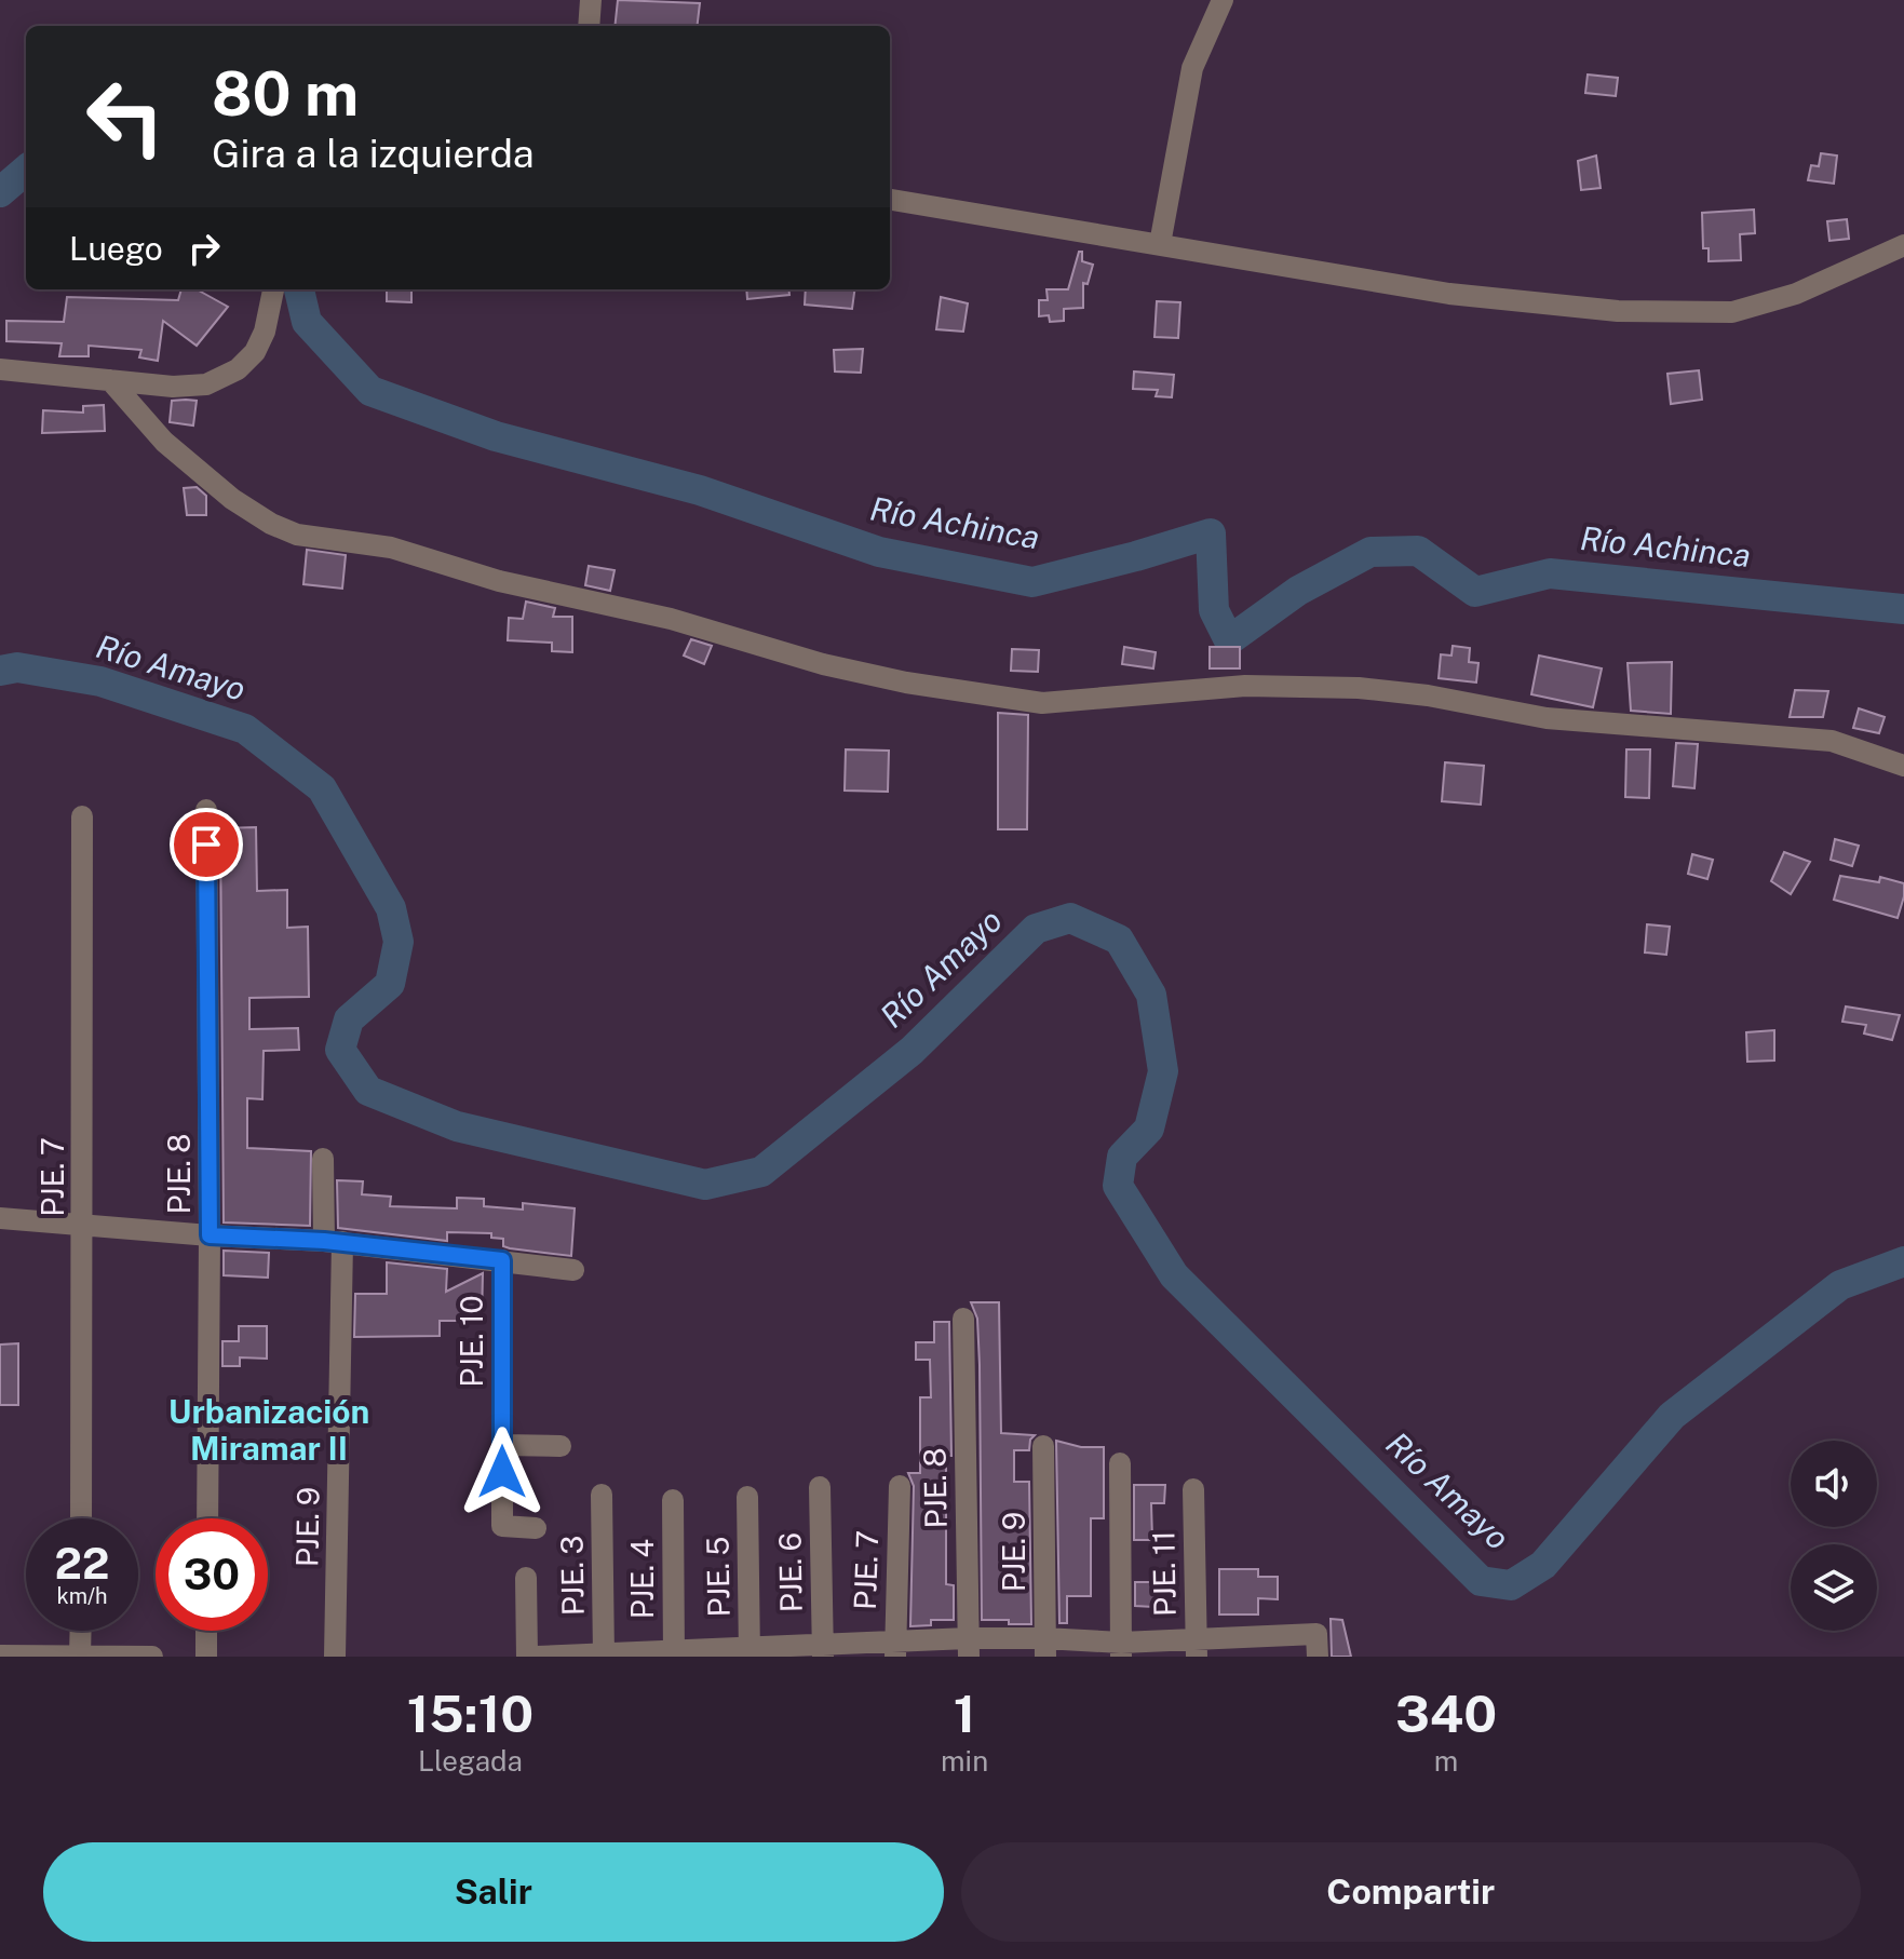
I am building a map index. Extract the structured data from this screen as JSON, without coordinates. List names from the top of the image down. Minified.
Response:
{"streets":{"street":["PJE. 8","PJE. 7","PJE. 10","PJE. 9","PJE. 6","PJE. 11","PJE. 3","PJE. 5","PJE. 4"]},"districts":["Urbanización Miramar II"],"water":["Río Achinca","Río Amayo"],"page":{"turn":["80 m","Gira a la izquierda"],"then":"Luego","speed":"22 km/h","limit":"30","eta":["15:10","Llegada","1","min","340","m"],"buttons":["Salir","Compartir"]}}
